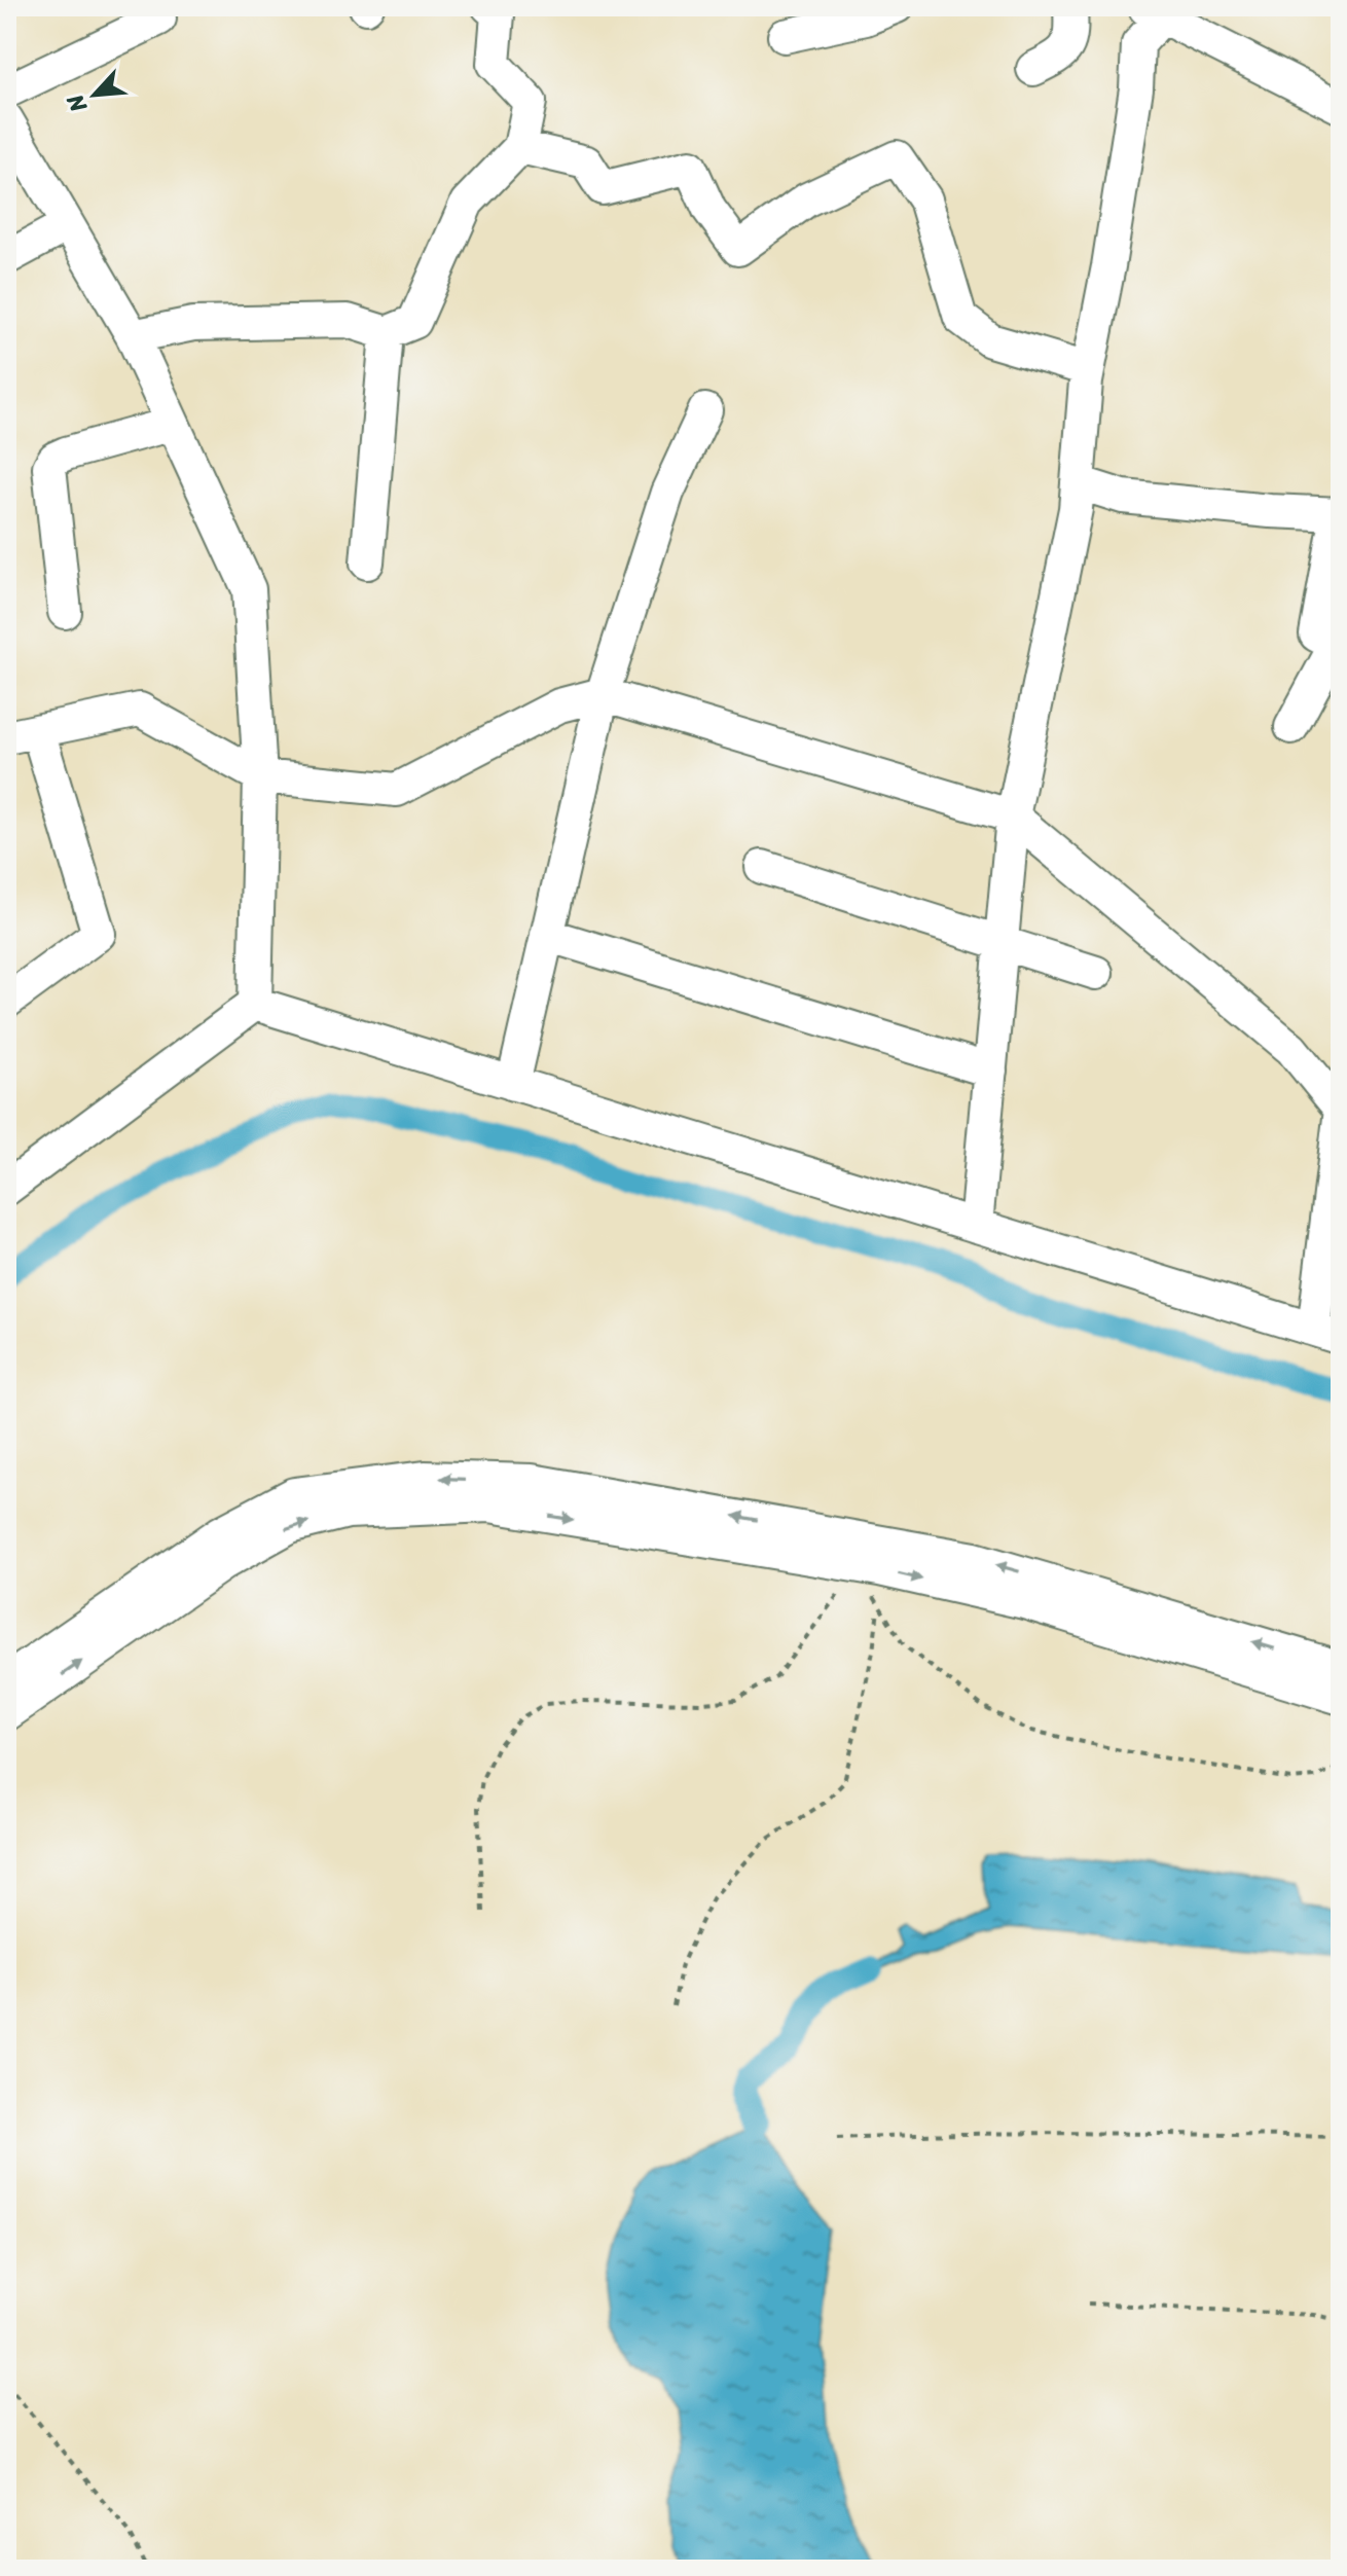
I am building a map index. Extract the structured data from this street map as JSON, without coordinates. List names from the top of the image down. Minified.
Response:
{"north":"bottom left"}
